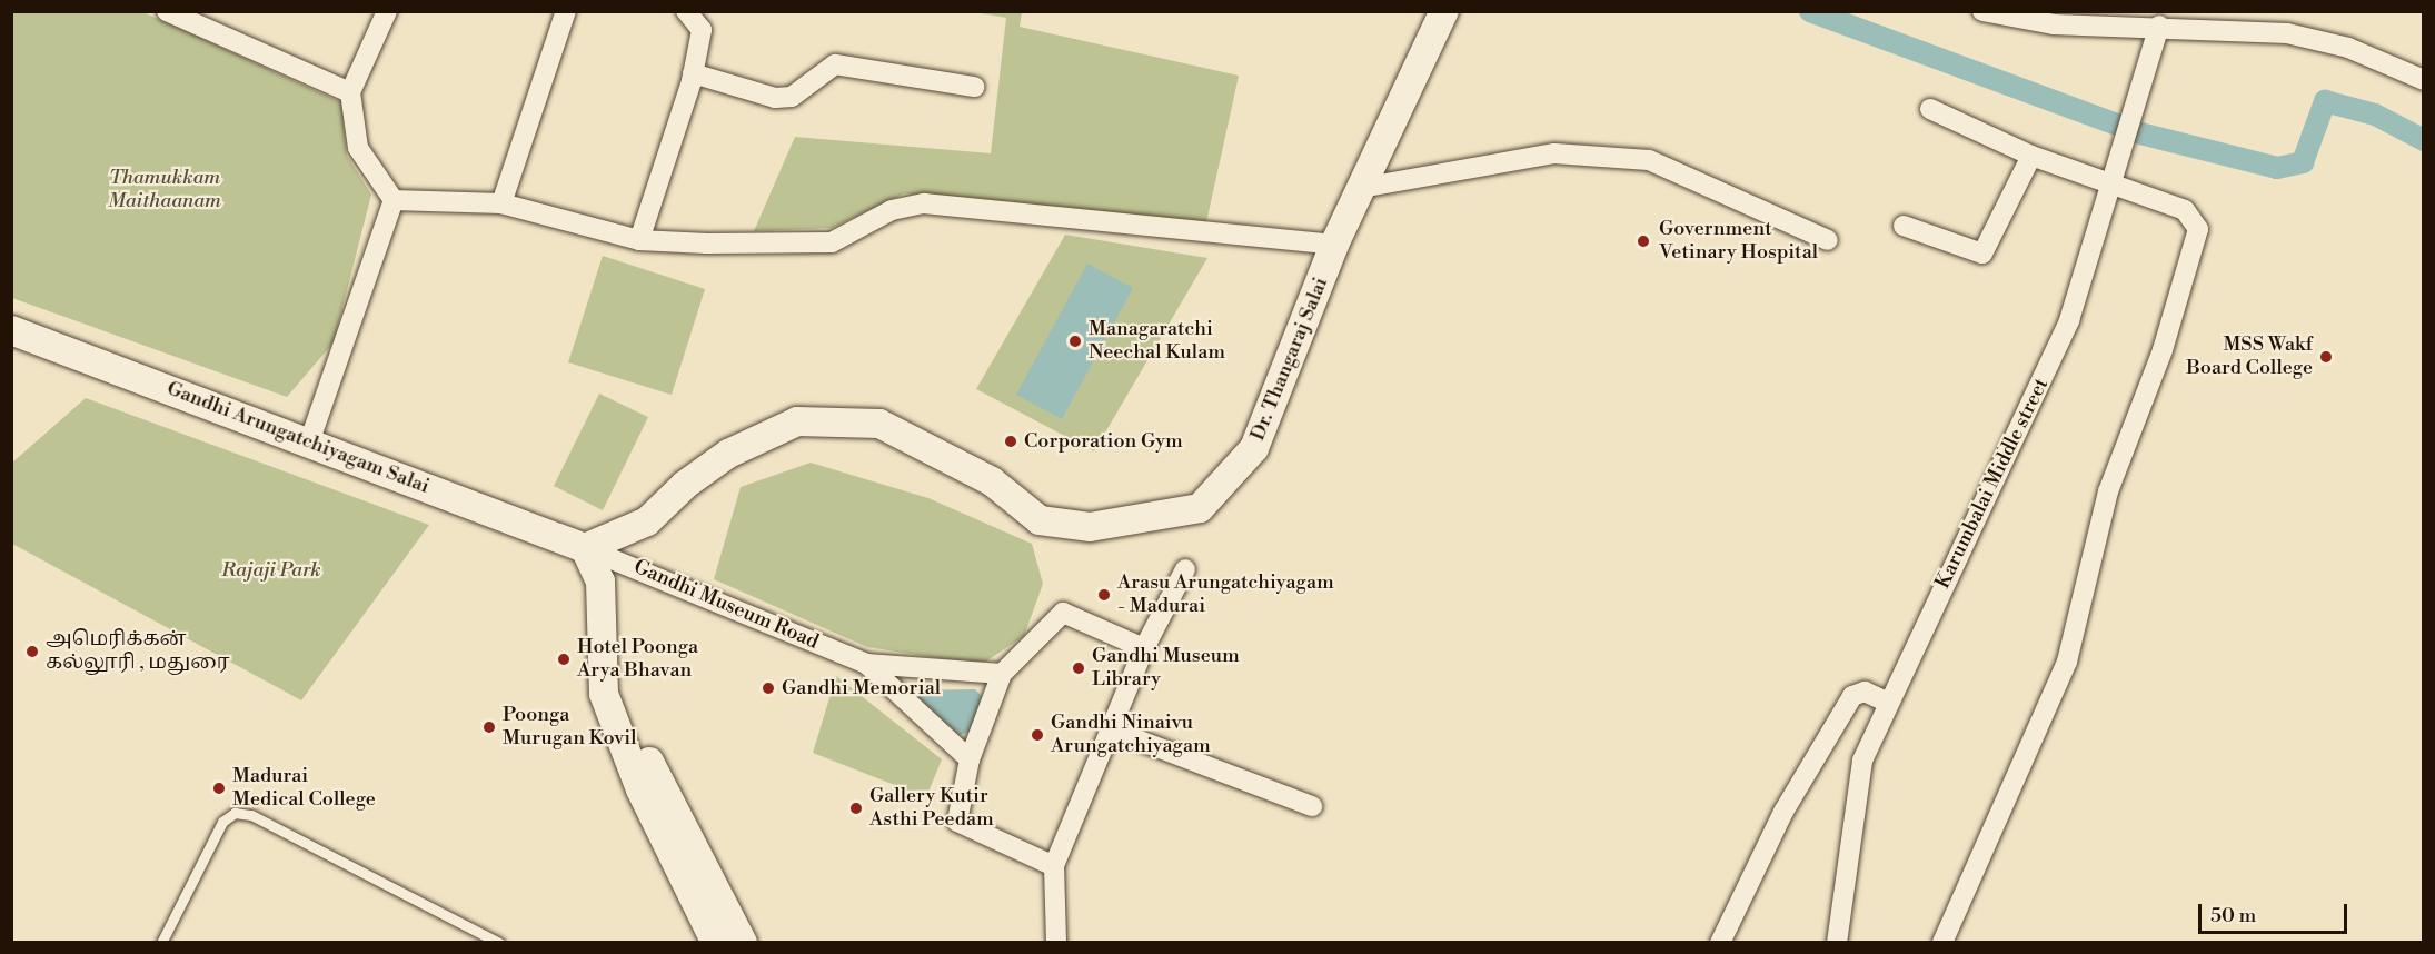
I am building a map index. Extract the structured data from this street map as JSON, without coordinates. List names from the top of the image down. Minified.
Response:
{"streets":{"street":["Dr. Thangaraj Salai","Gandhi Arungatchiyagam Salai","Karumbalai Middle street","Gandhi Museum Road"]},"crossings":[["Dr. Thangaraj Salai","Gandhi Arungatchiyagam Salai"],["Dr. Thangaraj Salai","Gandhi Museum Road"],["Gandhi Arungatchiyagam Salai","Gandhi Museum Road"]],"parks":["Thamukkam Maithaanam","Rajaji Park"],"places":["Government Vetinary Hospital","Managaratchi Neechal Kulam","MSS Wakf Board College","Corporation Gym","Arasu Arungatchiyagam - Madurai","அமெரிக்கன் கல்லூரி , மதுரை","Hotel Poonga Arya Bhavan","Gandhi Museum Library","Gandhi Memorial","Poonga Murugan Kovil","Gandhi Ninaivu Arungatchiyagam","Madurai Medical College","Gallery Kutir Asthi Peedam"],"scale_bar":"50 m"}
